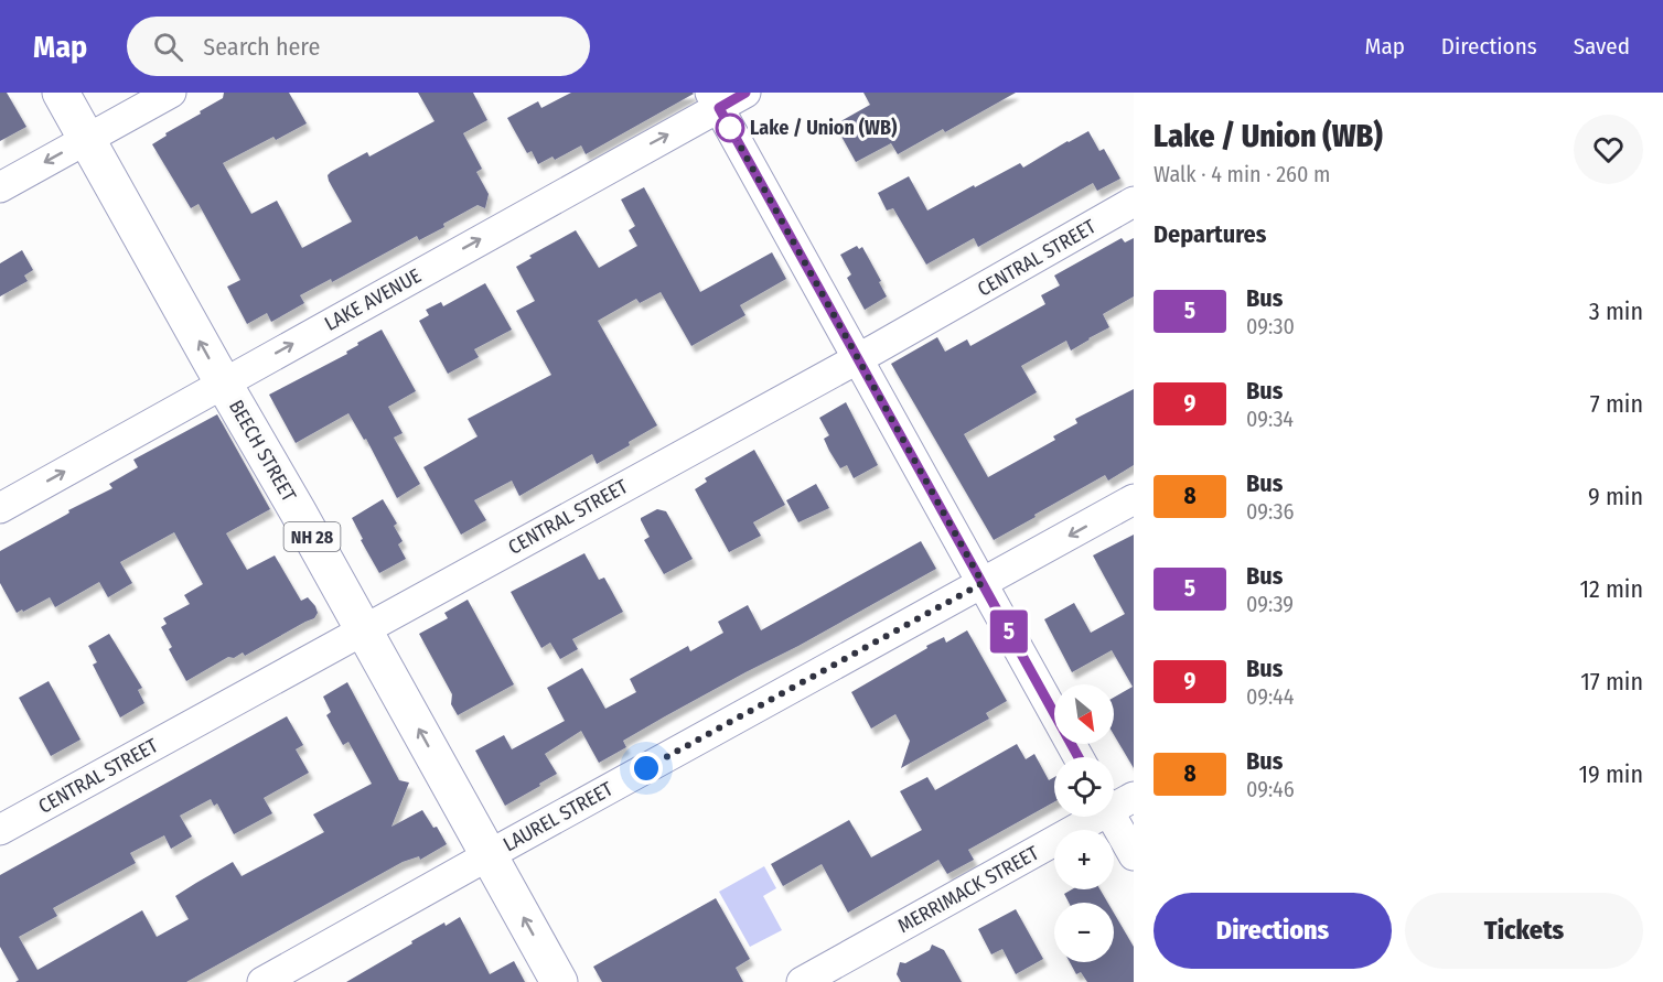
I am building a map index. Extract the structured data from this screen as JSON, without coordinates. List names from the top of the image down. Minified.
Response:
{"streets":{"main road":["BEECH STREET","NH 28"],"street":["CENTRAL STREET","LAKE AVENUE","LAUREL STREET","MERRIMACK STREET"]},"crossings":[["CENTRAL STREET","BEECH STREET"],["LAKE AVENUE","BEECH STREET"],["BEECH STREET","LAUREL STREET"]],"one_way":["LAKE AVENUE","BEECH STREET"],"places":["Lake / Union (WB)"],"lines":["bus line 5"],"north":"bottom right","page":{"header":"Map","search":"Search here","nav":["Map","Directions","Saved"],"on_map":"5","heading":[["Lake / Union (WB)","Walk · 4 min · 260 m"],"Departures"],"list":[{"mark":"5","name":"Bus","note":"09:30","value":"3 min"},{"mark":"9","name":"Bus","note":"09:34","value":"7 min"},{"mark":"8","name":"Bus","note":"09:36","value":"9 min"},{"mark":"5","name":"Bus","note":"09:39","value":"12 min"},{"mark":"9","name":"Bus","note":"09:44","value":"17 min"},{"mark":"8","name":"Bus","note":"09:46","value":"19 min"}],"map_buttons":["+","−"],"buttons":["Directions","Tickets"]}}
